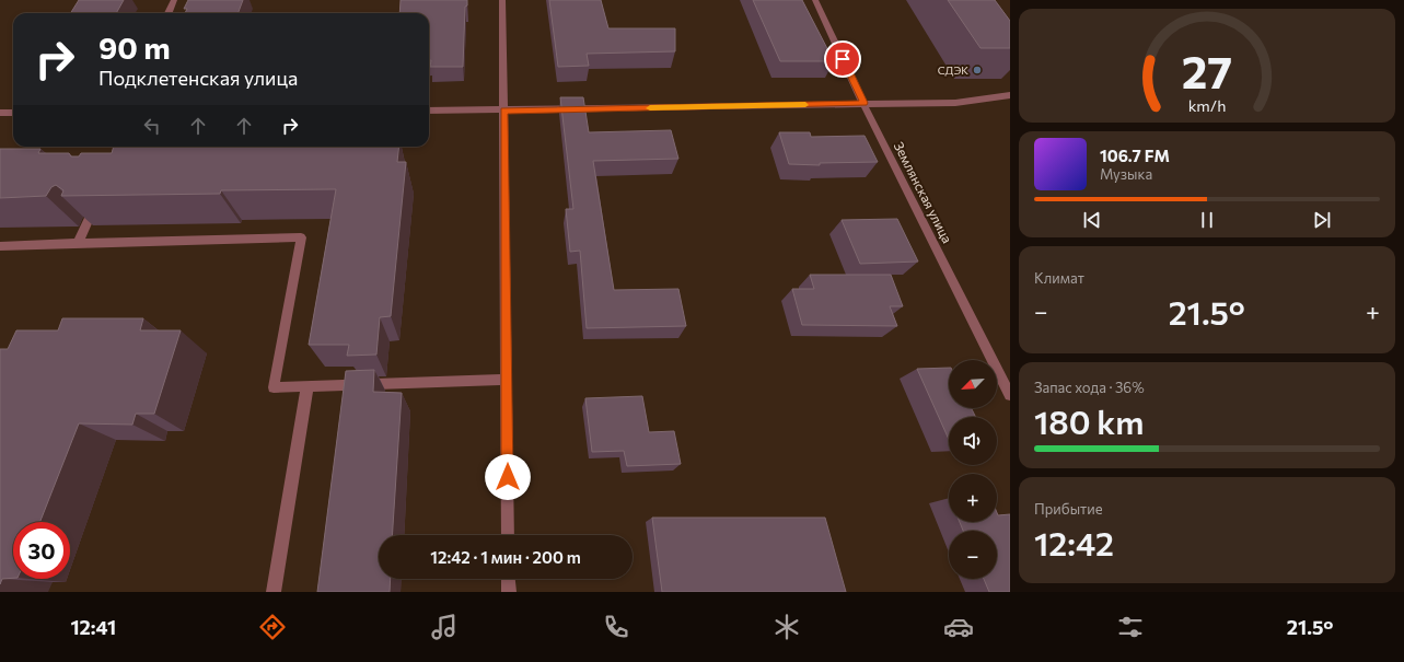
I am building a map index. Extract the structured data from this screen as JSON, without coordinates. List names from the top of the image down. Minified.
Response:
{"streets":{"street":["Землянская улица"]},"places":["СДЭК"],"north":"bottom left","page":{"turn":["90 m","Подклетенская улица"],"song":["106.7 FM","Музыка"],"tile":["Климат",["Запас хода · 36%","180 km"],["Прибытие","12:42"]],"heat":["−","21.5°","+"],"map_buttons":["+","−"],"limit":"30","trip":"12:42 · 1 мин · 200 m","tabs":["12:41","21.5°"],"gauge":["27","km/h"]}}
